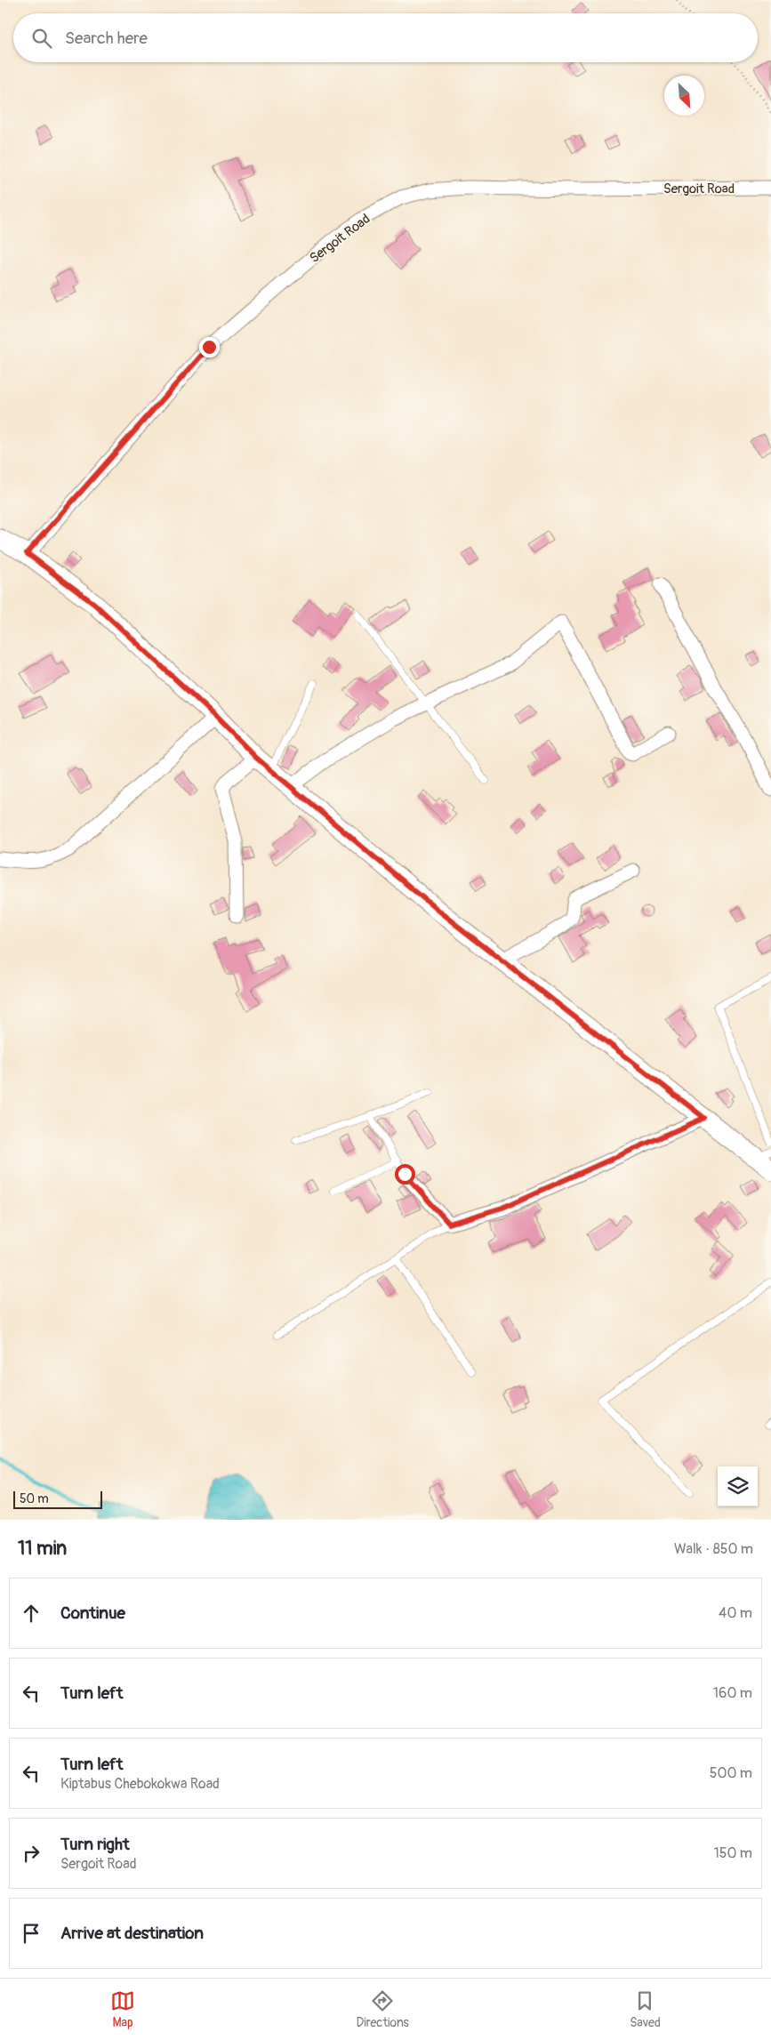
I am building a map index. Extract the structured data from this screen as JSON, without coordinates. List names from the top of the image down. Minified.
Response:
{"streets":{"street":["Sergoit Road"]},"scale_bar":"50 m","north":"bottom right","page":{"search":"Search here","scale":"50 m","heading":["11 min","Walk · 850 m"],"list":[["Continue","40 m"],["Turn left","160 m"],["Turn left","Kiptabus Chebokokwa Road","500 m"],["Turn right","Sergoit Road","150 m"],"Arrive at destination"],"nav":["Map","Directions","Saved"]}}
